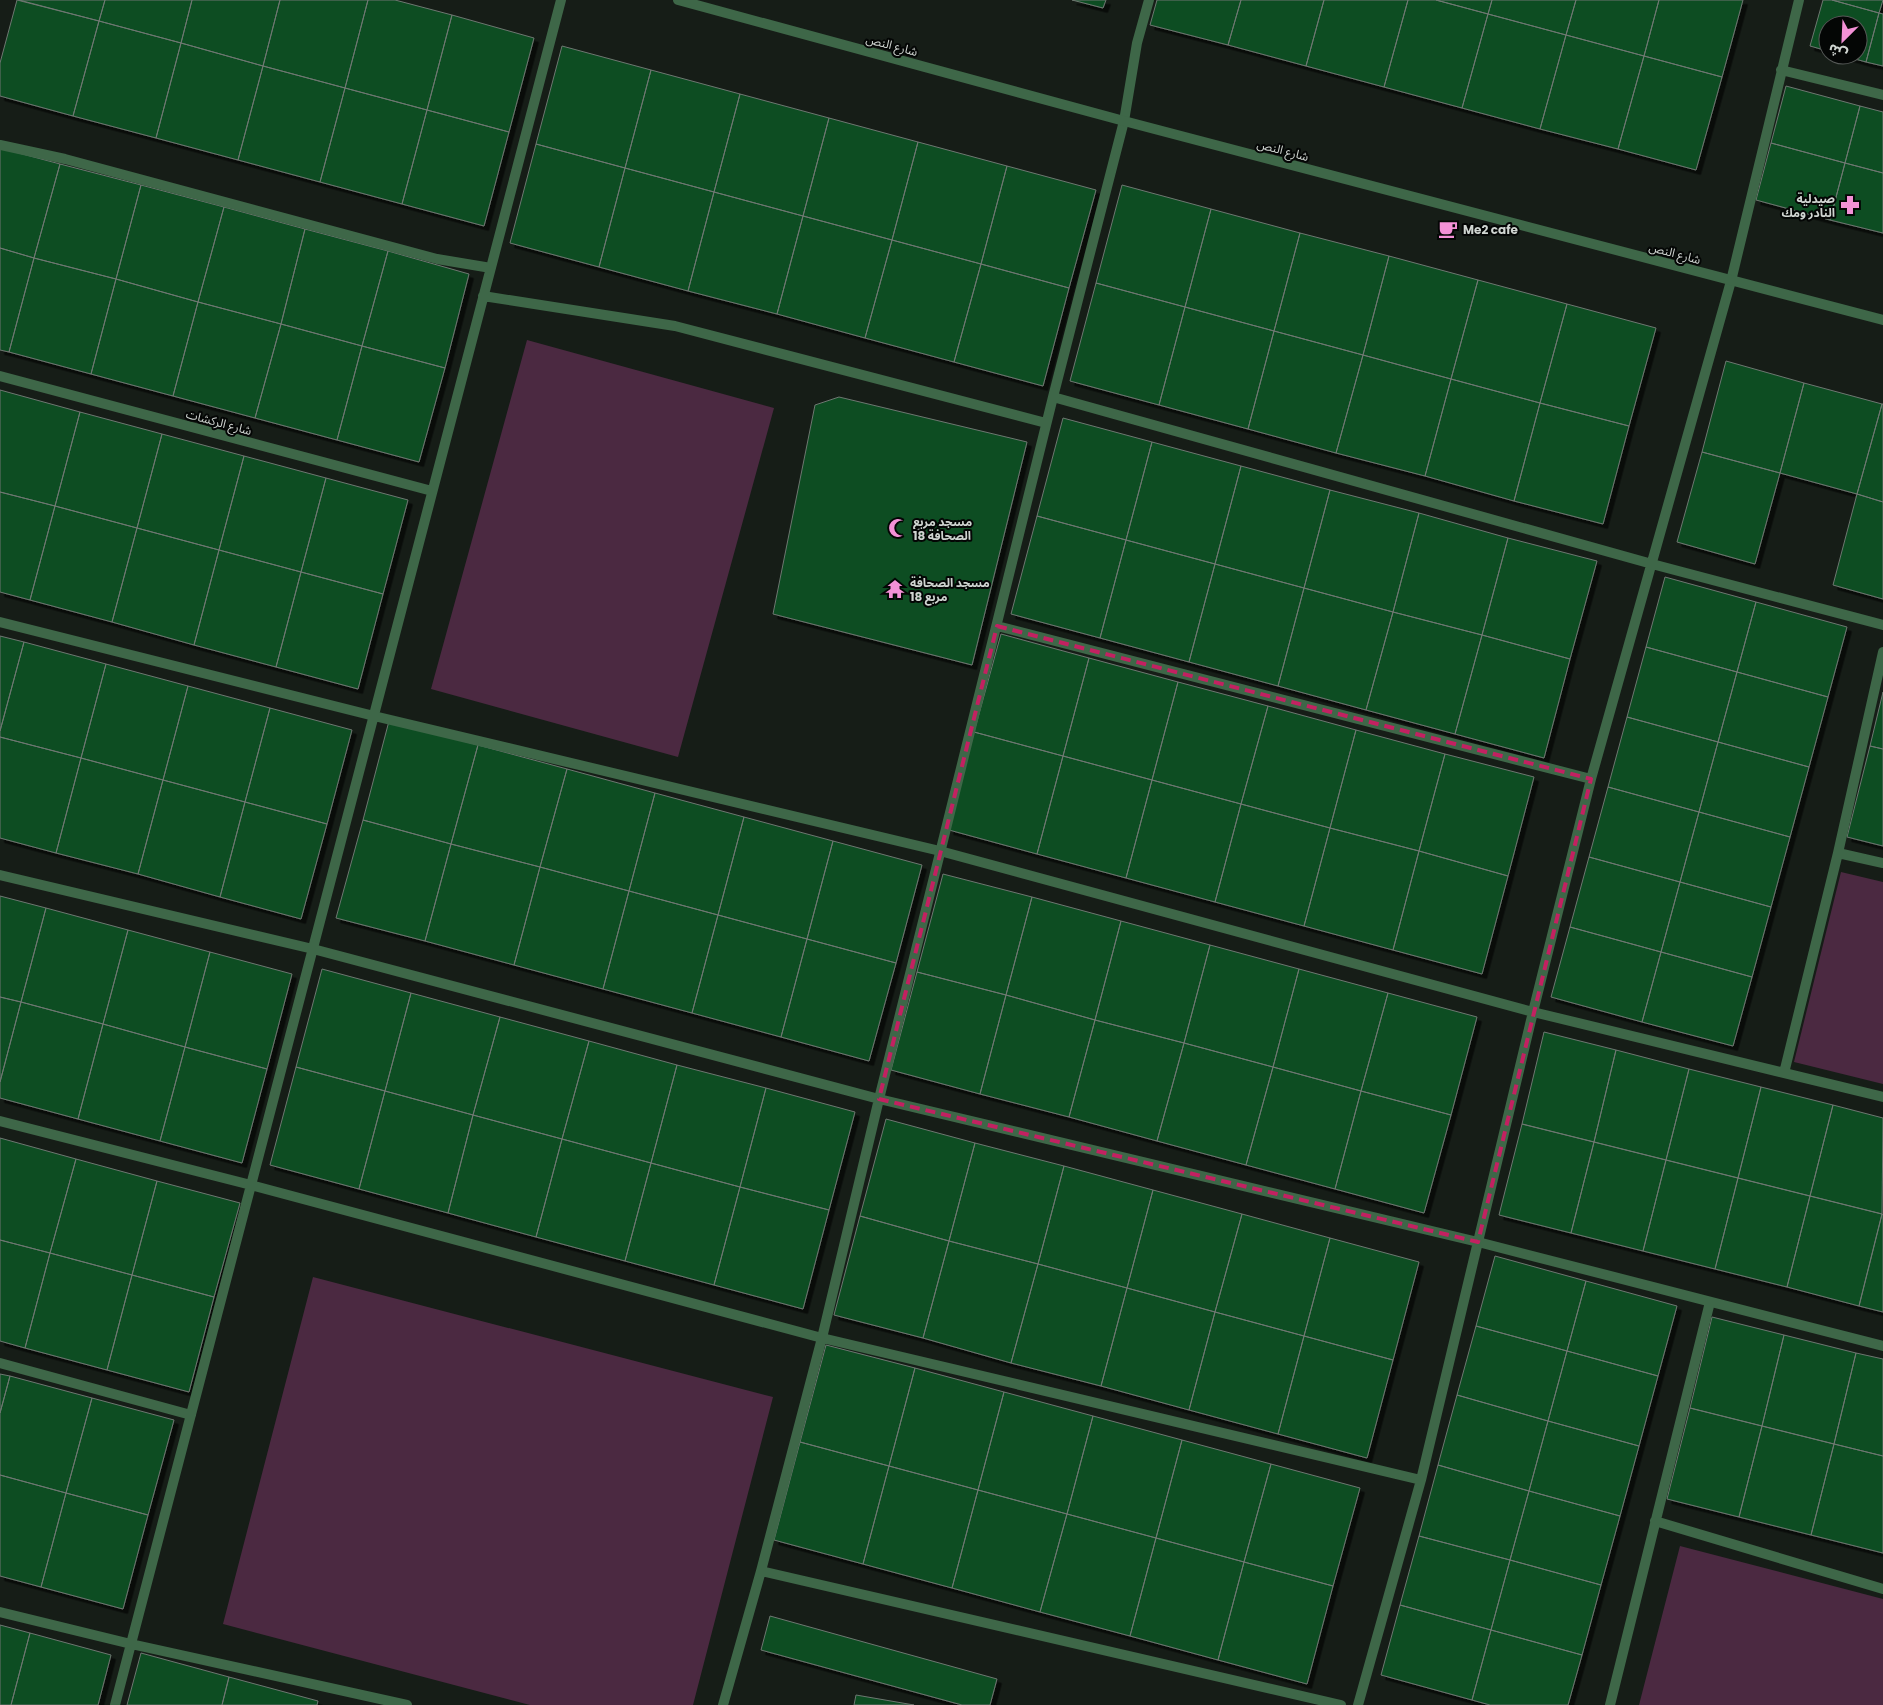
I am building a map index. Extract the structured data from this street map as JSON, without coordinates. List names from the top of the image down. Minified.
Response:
{"streets":{"street":["شارع النص","شارع الركشات"]},"places":{"pharmacy":["صيدلية النادر ومك"],"cafe":["Me2 cafe"],"mosque":["مسجد مربع 18 الصحافة"],"temple":["مسجد الصحافة مربع 18"]},"north":"bottom left"}
